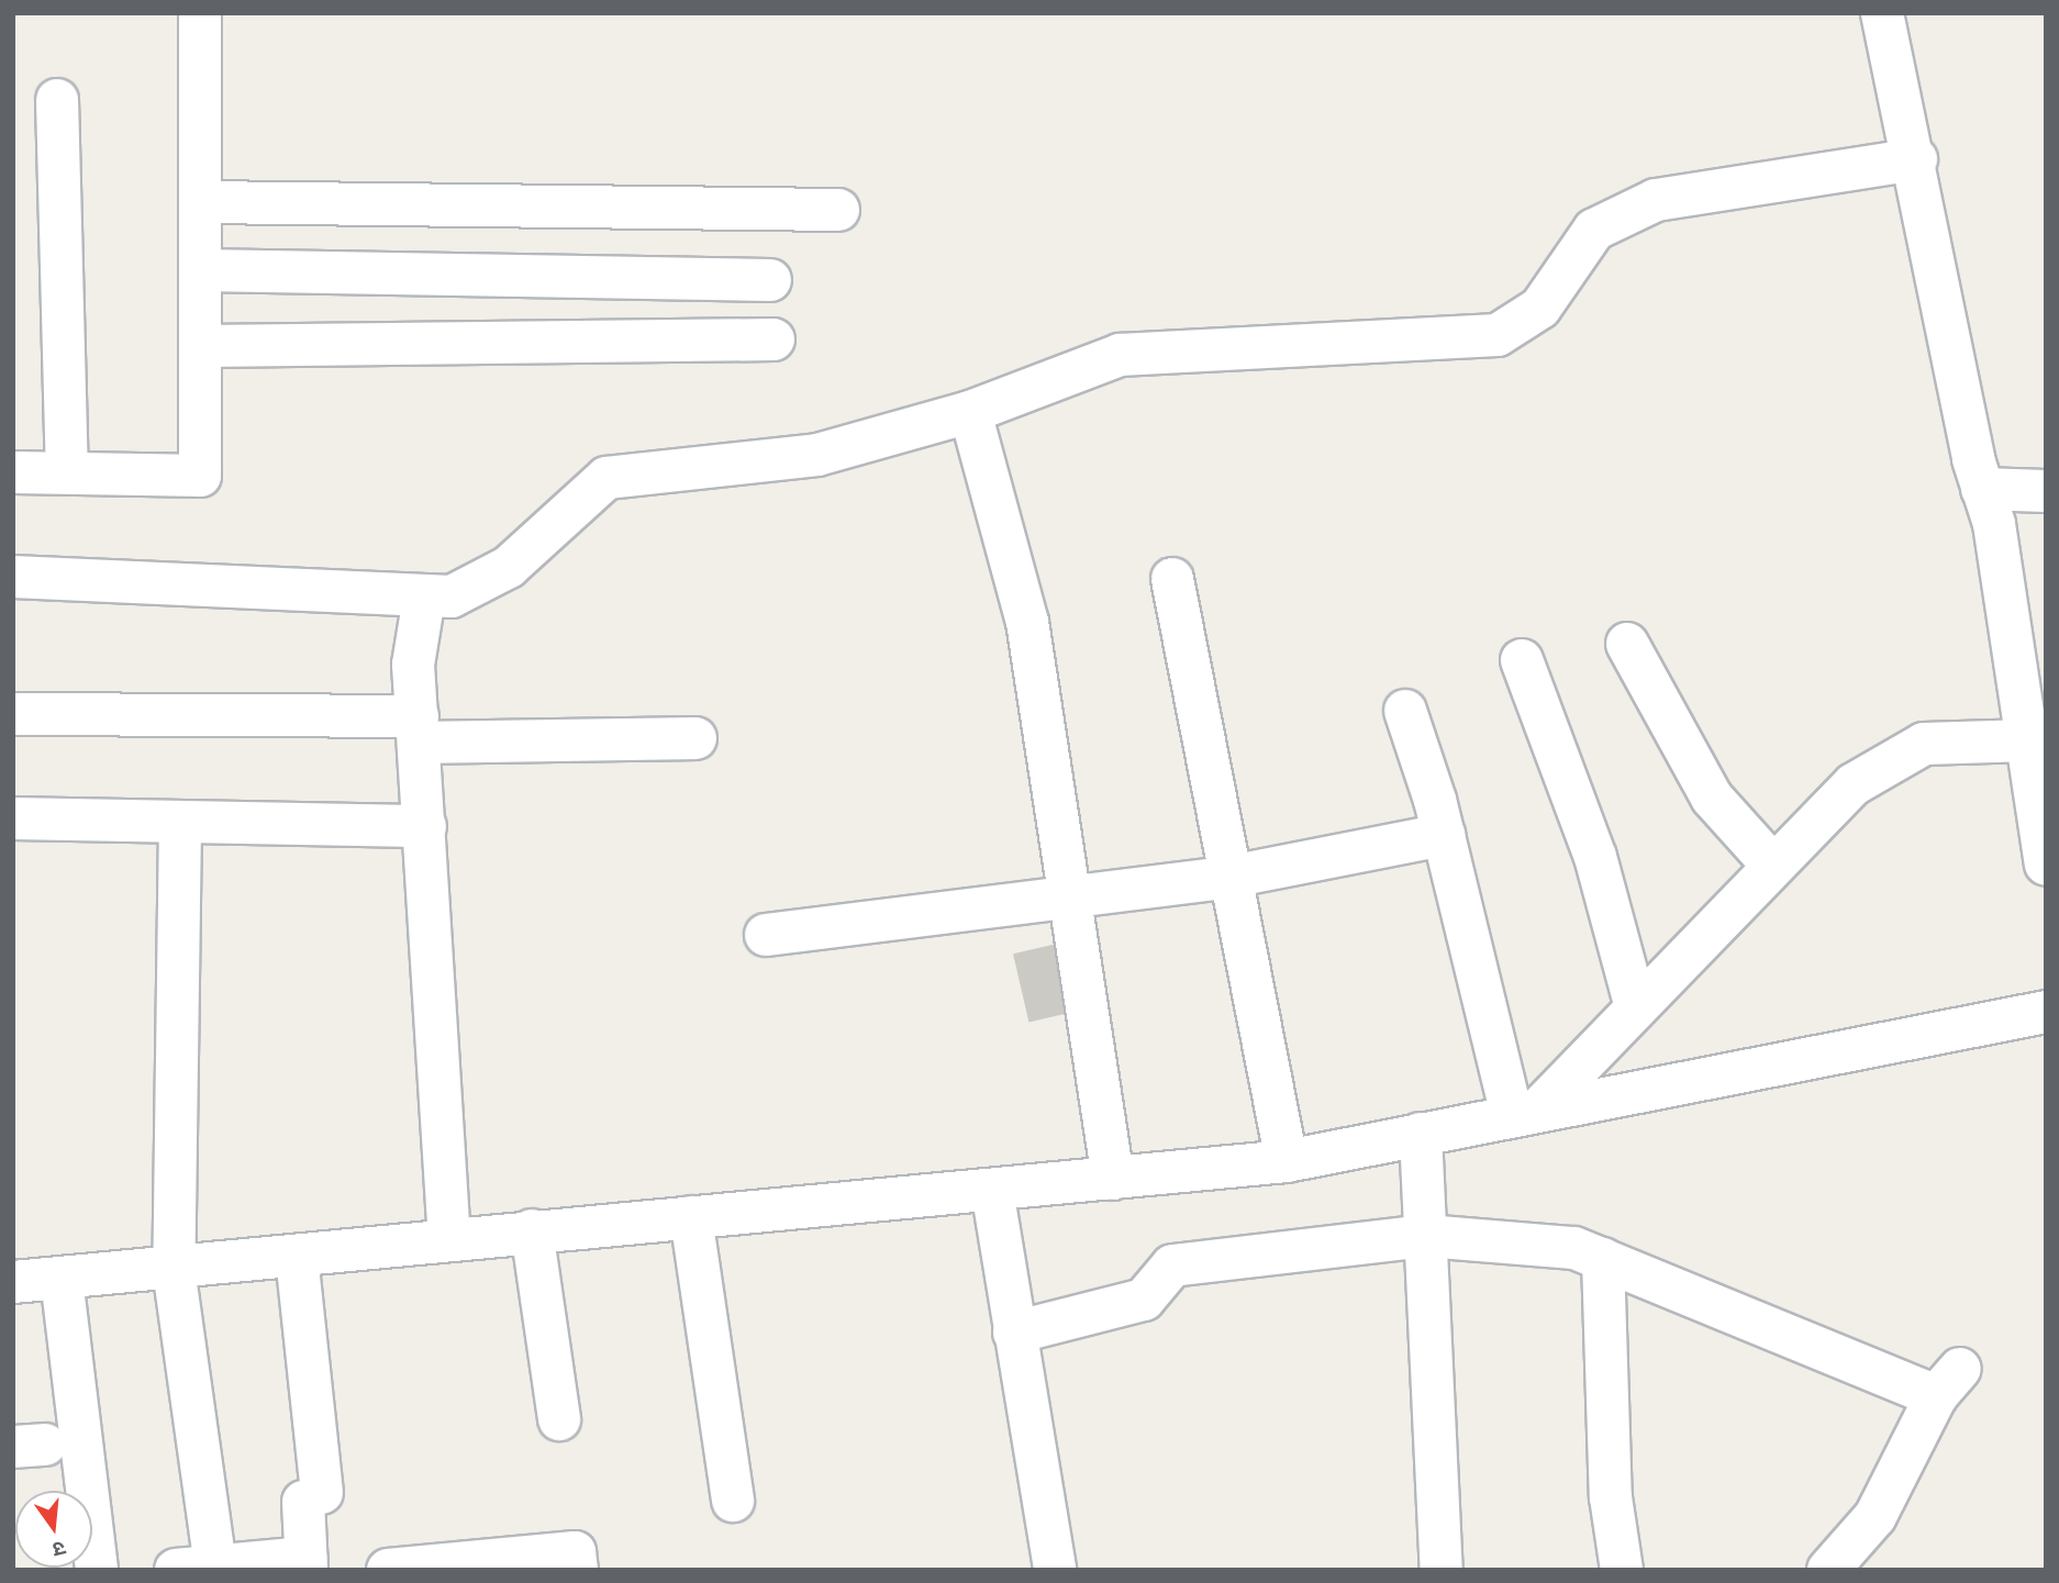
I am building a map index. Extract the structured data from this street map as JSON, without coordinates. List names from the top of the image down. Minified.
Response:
{"north":"bottom"}
